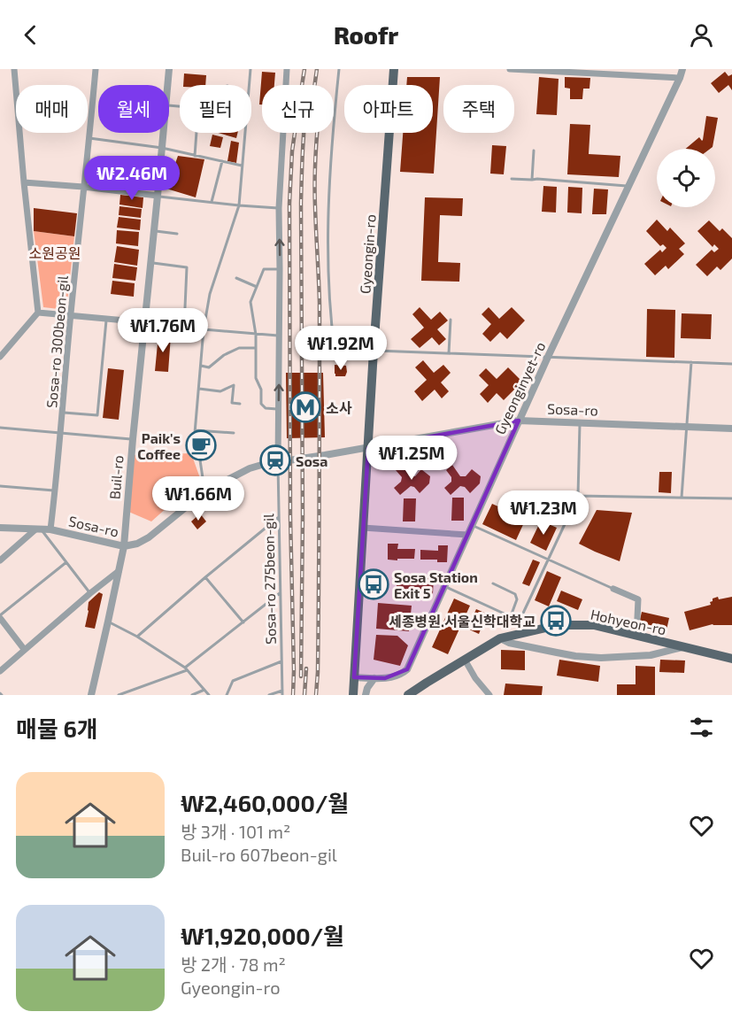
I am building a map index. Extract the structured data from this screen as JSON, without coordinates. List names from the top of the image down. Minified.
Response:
{"streets":{"main road":["Gyeongin-ro","Hohyeon-ro"],"street":["Sosa-ro 300beon-gil","Gyeonginyet-ro","Sosa-ro","Buil-ro"],"lane":["Sosa-ro 275beon-gil"]},"crossings":[["Gyeongin-ro","Gyeonginyet-ro"],["Sosa-ro 300beon-gil","Sosa-ro"],["Gyeonginyet-ro","Sosa-ro"],["Sosa-ro","Buil-ro"],["Sosa-ro","Sosa-ro 275beon-gil"]],"parks":["소원공원"],"places":{"metro station":["소사"],"cafe":["Paik's Coffee"],"station":["Sosa"],"bus stop":["Sosa Station Exit 5","세종병원.서울신학대학교"]},"page":{"header":"Roofr","chip":["매매","월세","필터","신규","아파트","주택"],"price":["₩2.46M","₩1.76M","₩1.92M","₩1.25M","₩1.66M","₩1.23M"],"heading":"매물 6개","list":[{"name":"₩2,460,000/월","note":"방 3개 · 101 m² · Buil-ro 607beon-gil"},{"name":"₩1,920,000/월","note":"방 2개 · 78 m² · Gyeongin-ro"}]}}
